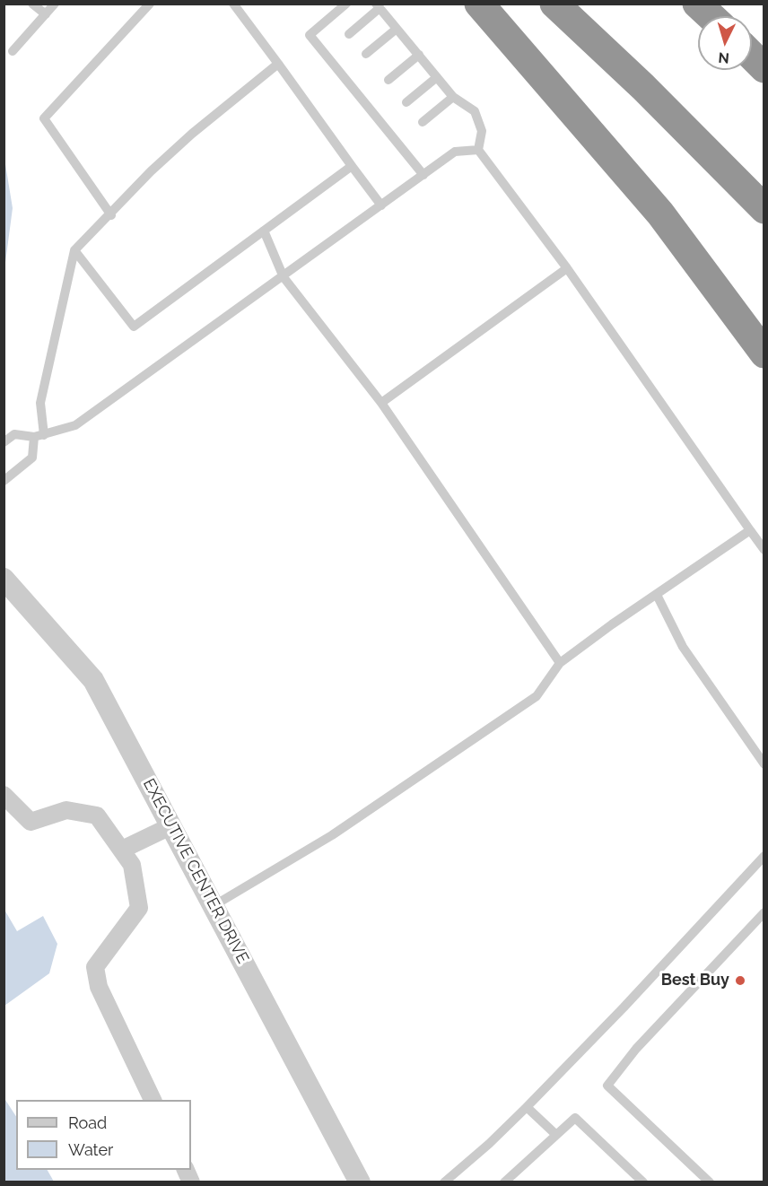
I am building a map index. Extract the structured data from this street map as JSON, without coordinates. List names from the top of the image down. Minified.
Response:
{"streets":{"street":["EXECUTIVE CENTER DRIVE"]},"places":["Best Buy"],"legend":["Road","Water"],"north":"bottom"}
